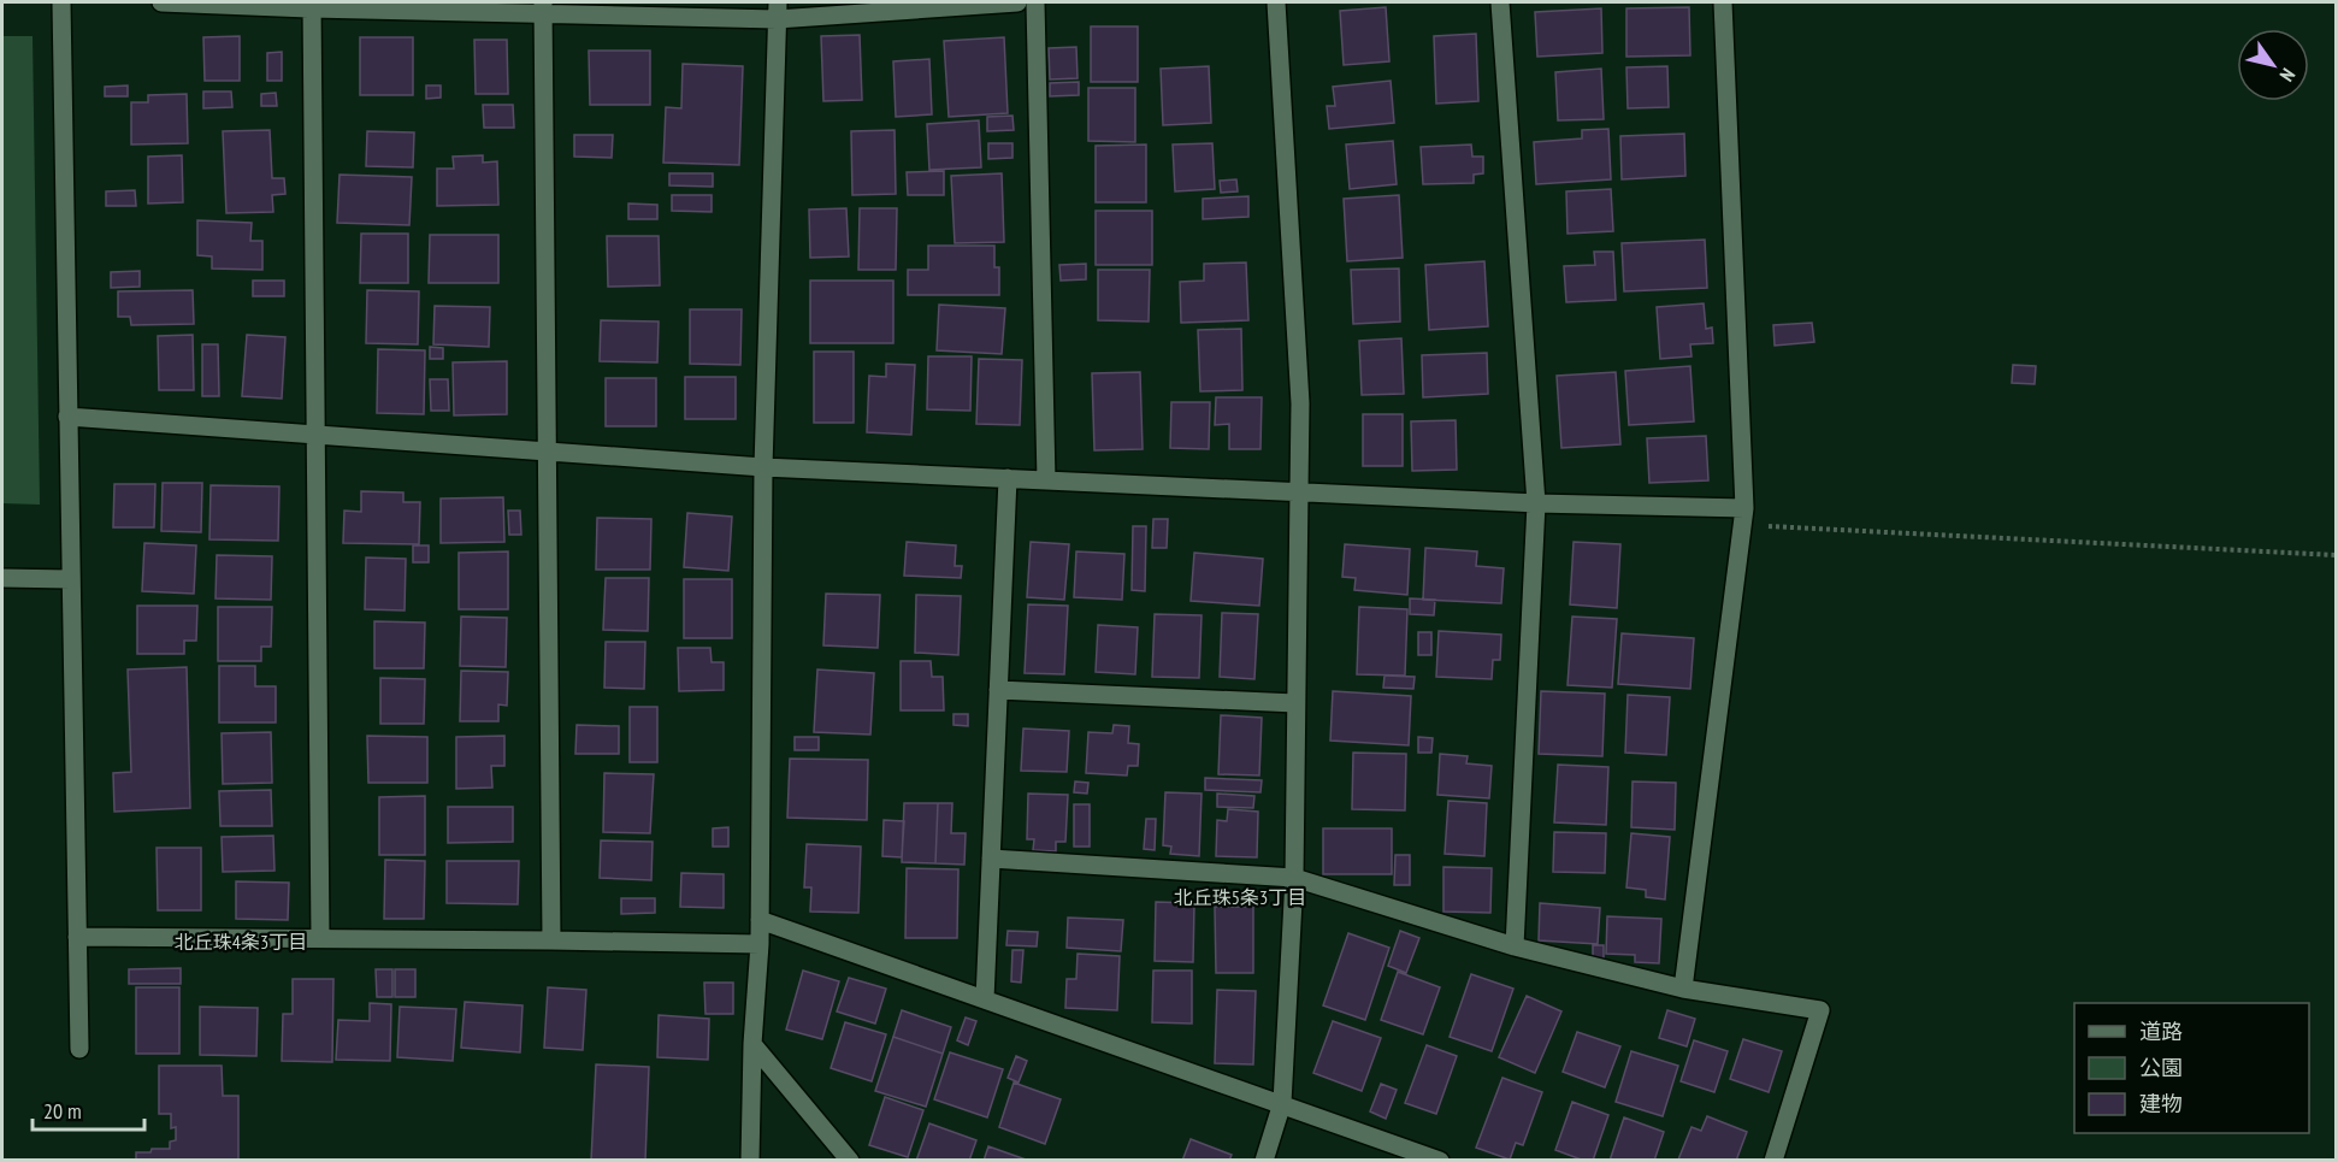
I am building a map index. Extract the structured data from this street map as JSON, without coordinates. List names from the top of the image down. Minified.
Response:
{"districts":["北丘珠5条3丁目","北丘珠4条3丁目"],"legend":["道路","公園","建物"],"scale_bar":"20 m","north":"bottom right"}
